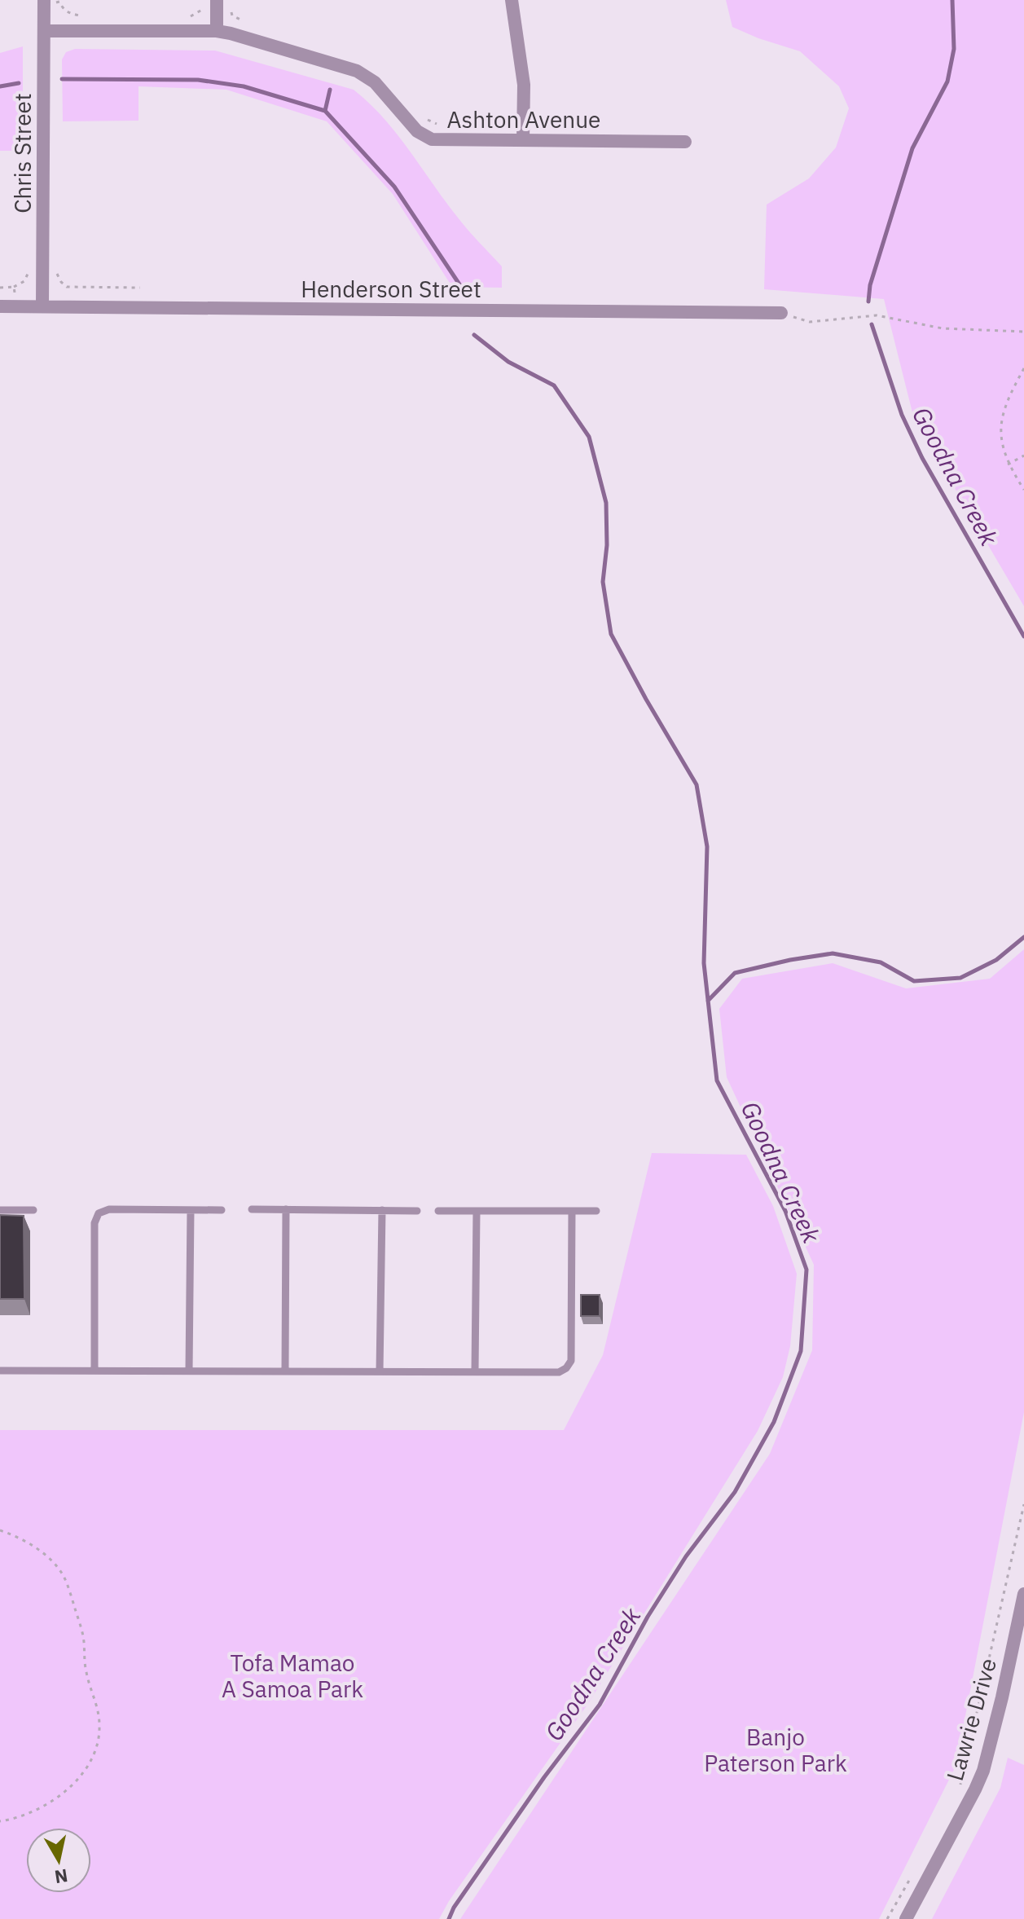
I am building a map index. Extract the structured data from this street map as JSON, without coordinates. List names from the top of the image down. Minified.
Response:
{"streets":{"street":["Ashton Avenue","Chris Street","Henderson Street","Lawrie Drive"]},"crossings":[["Ashton Avenue","Chris Street"],["Chris Street","Henderson Street"]],"water":["Goodna Creek"],"parks":["Tofa Mamao A Samoa Park","Banjo Paterson Park"],"north":"bottom"}
